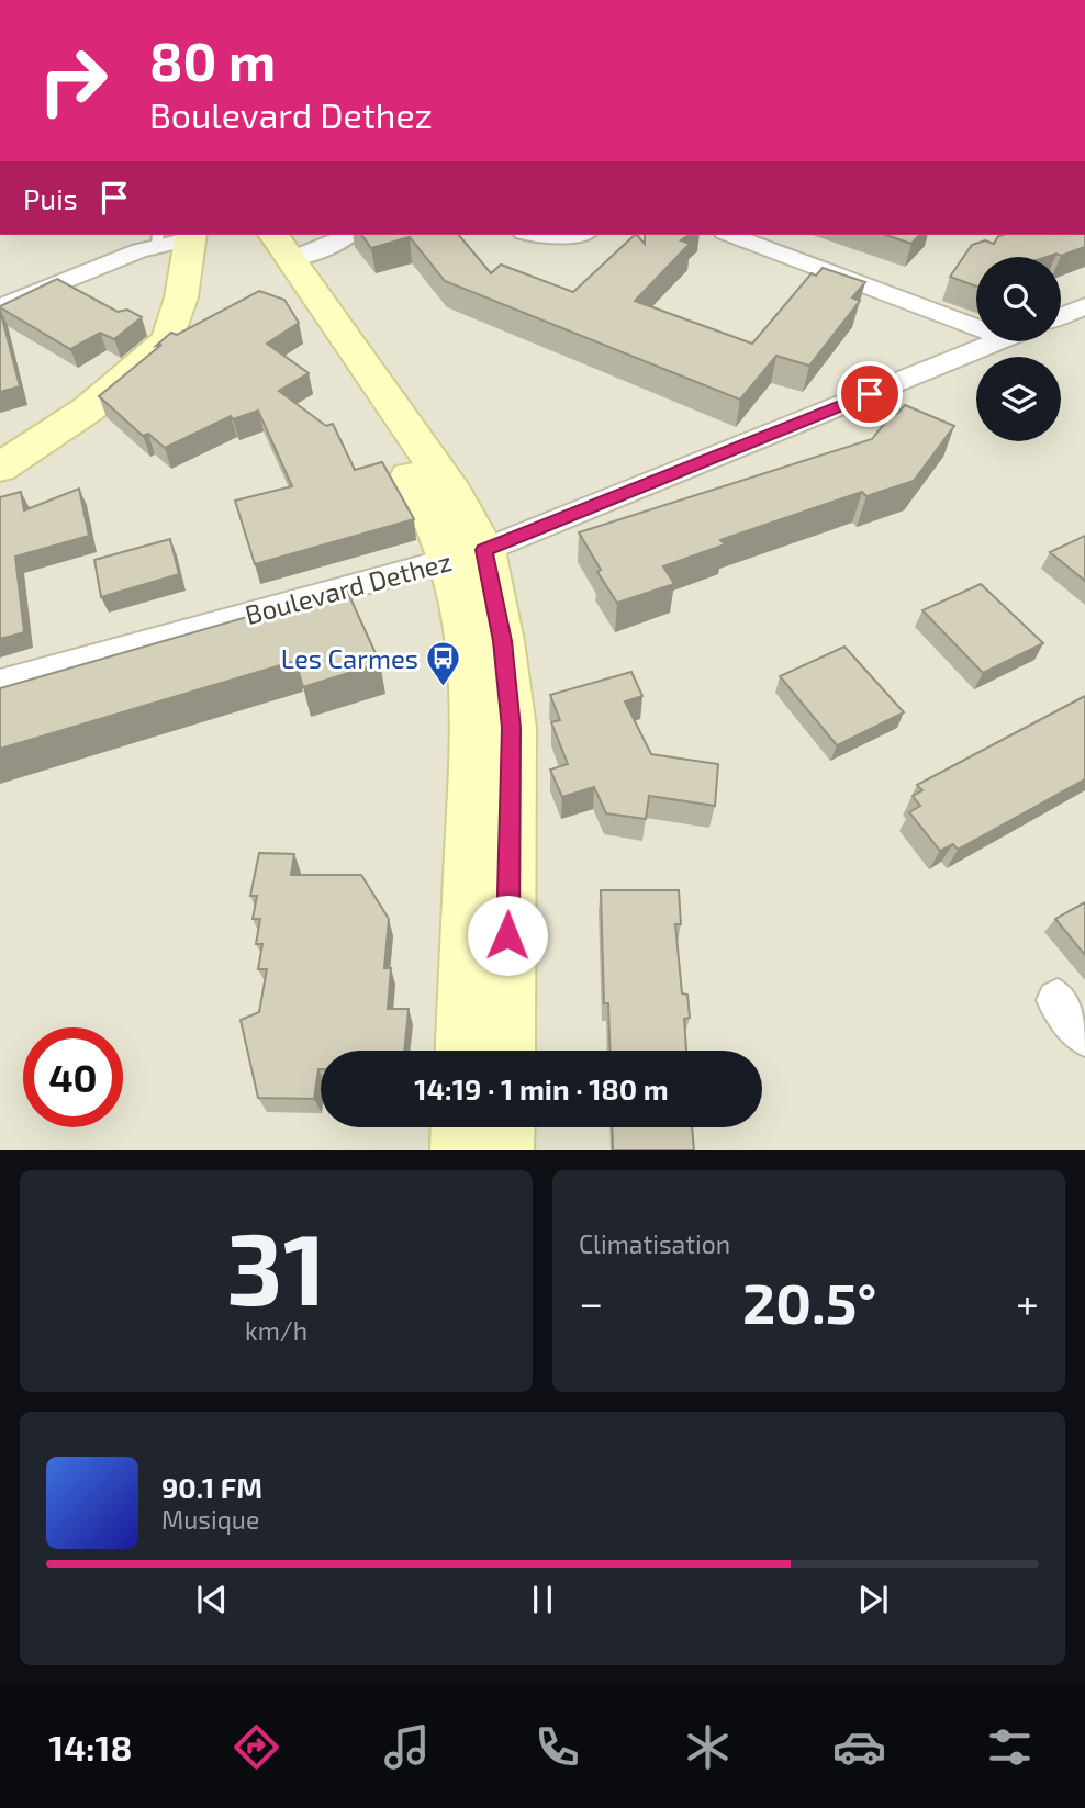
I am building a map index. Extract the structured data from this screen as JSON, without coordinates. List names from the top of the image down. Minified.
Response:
{"streets":{"street":["Boulevard Dethez"]},"places":{"bus stop":["Les Carmes"]},"page":{"turn":["80 m","Boulevard Dethez"],"then":"Puis","limit":"40","trip":"14:19 · 1 min · 180 m","tile":[["31","km/h"],"Climatisation"],"heat":["−","20.5°","+"],"song":["90.1 FM","Musique"],"tabs":"14:18"}}
